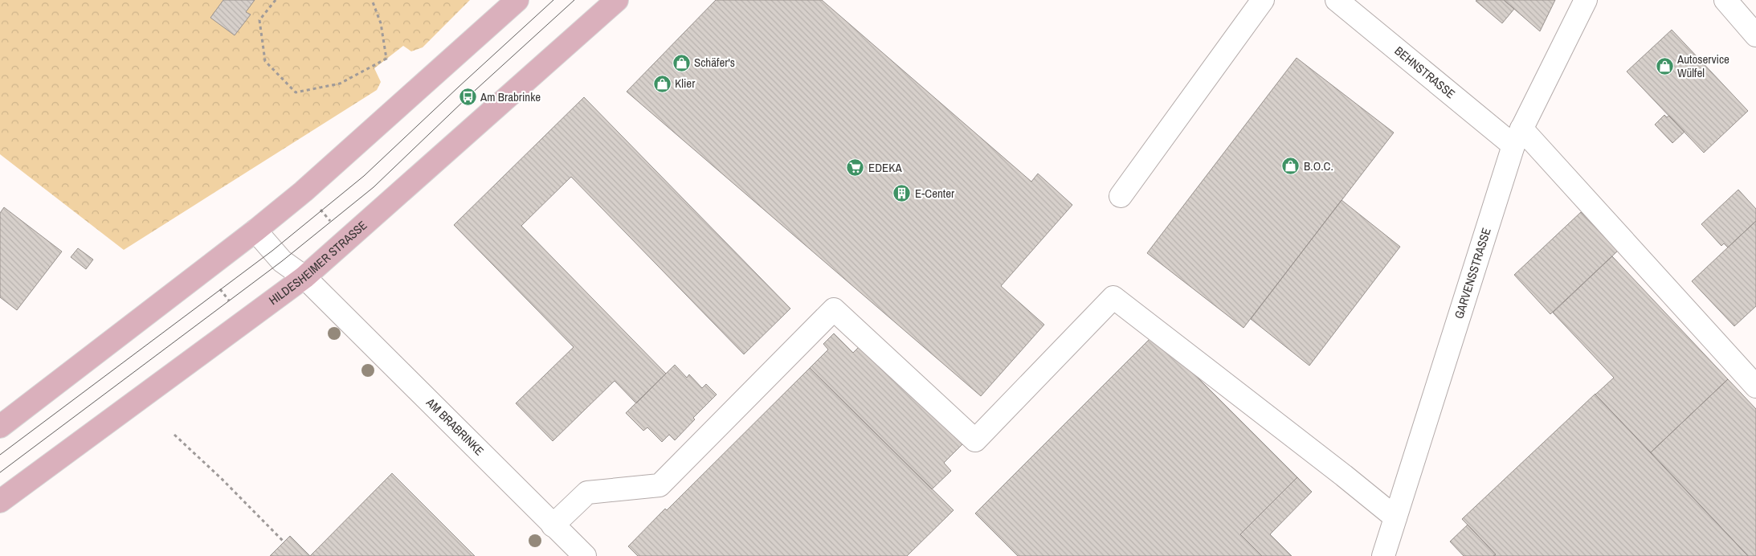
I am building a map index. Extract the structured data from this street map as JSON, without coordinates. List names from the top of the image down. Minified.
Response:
{"streets":{"main road":["HILDESHEIMER STRASSE"],"street":["BEHNSTRASSE","GARVENSSTRASSE","AM BRABRINKE"]},"crossings":[["BEHNSTRASSE","GARVENSSTRASSE"],["HILDESHEIMER STRASSE","AM BRABRINKE"]],"places":{"shop":["Schäfer's","Autoservice Wülfel","Klier","B.O.C."],"bus stop":["Am Brabrinke"],"supermarket":["EDEKA"],"building":["E-Center"]}}
